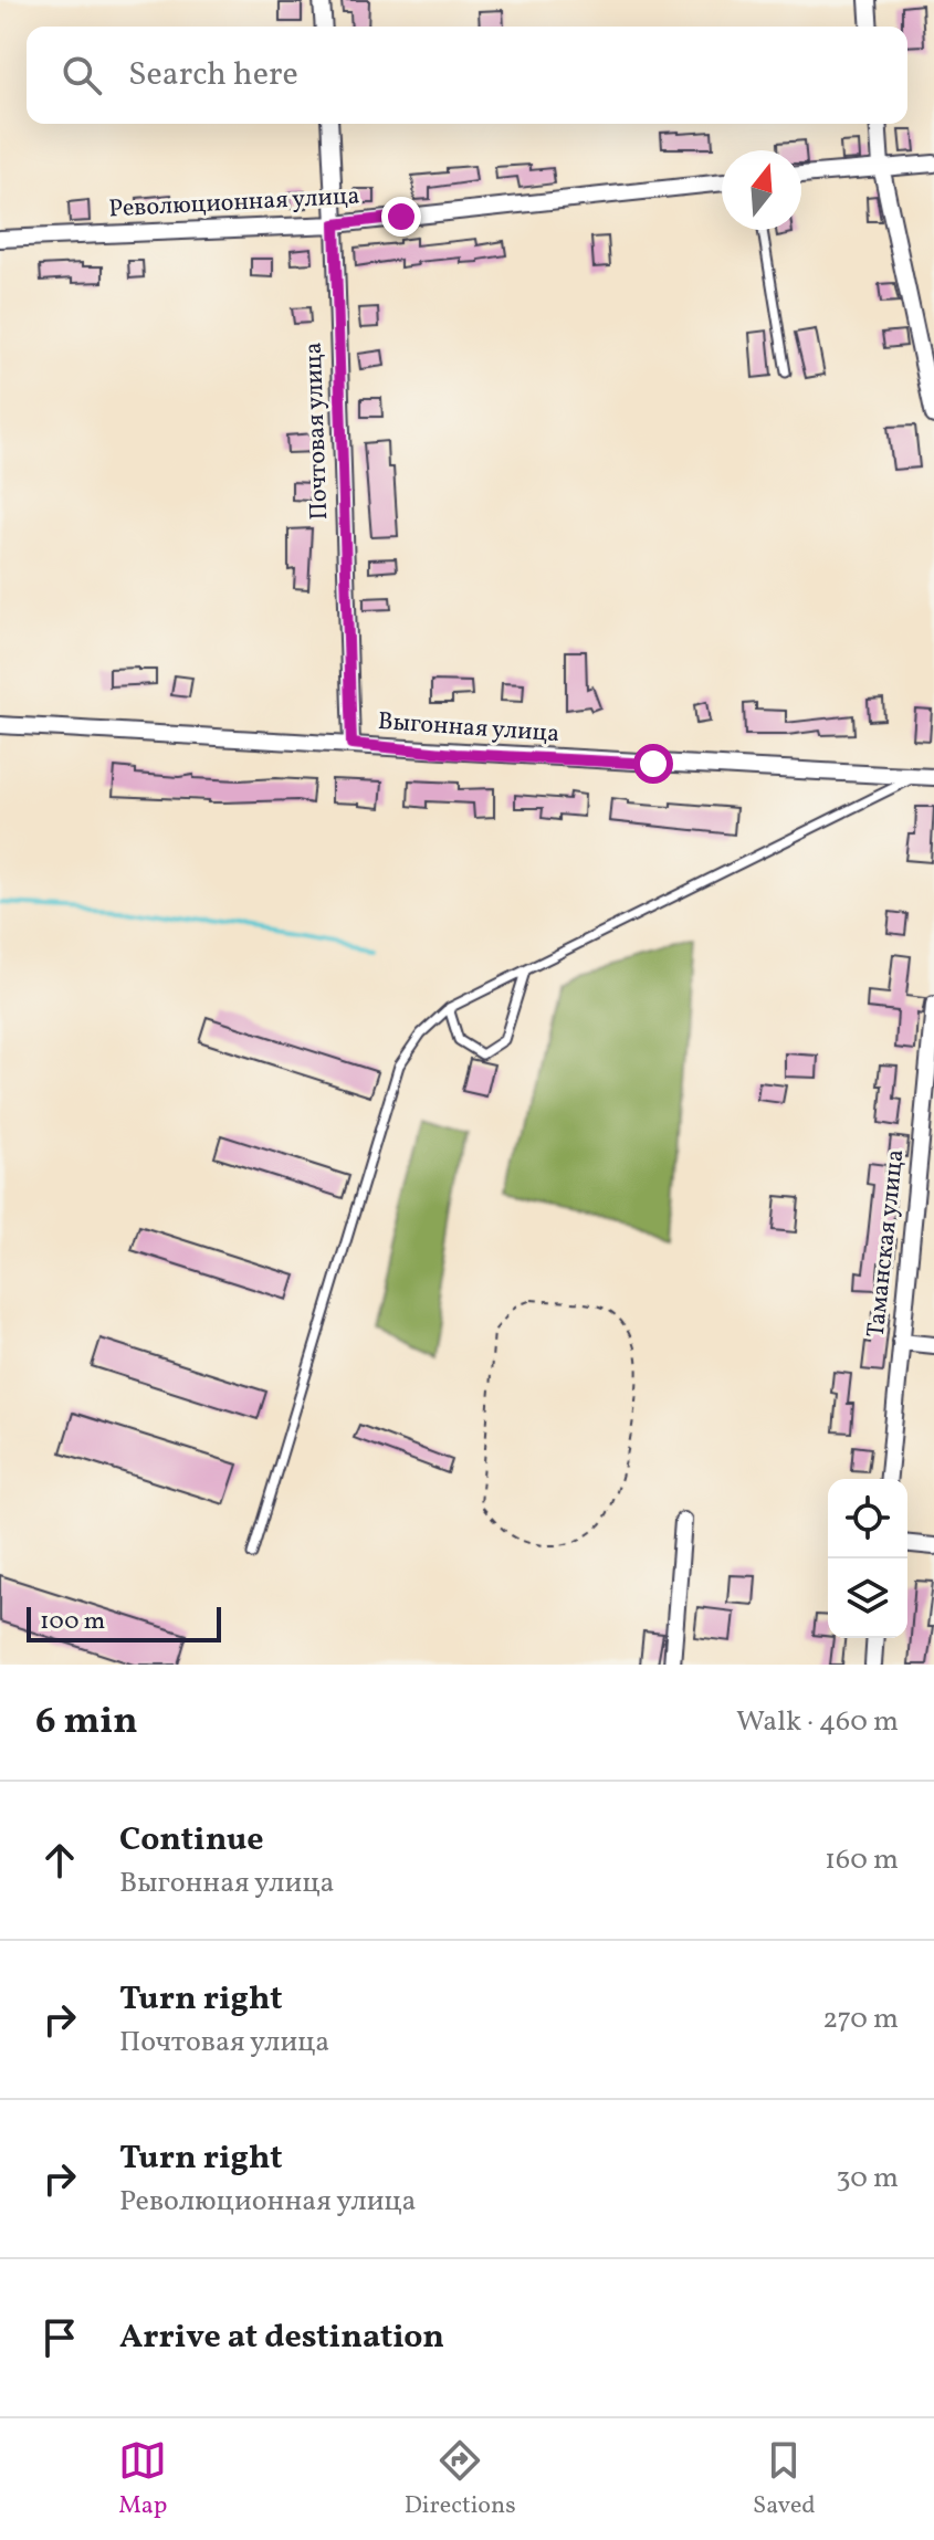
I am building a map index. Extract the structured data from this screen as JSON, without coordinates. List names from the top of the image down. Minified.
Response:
{"streets":{"street":["Революционная улица","Почтовая улица","Выгонная улица","Таманская улица"]},"crossings":[["Революционная улица","Почтовая улица"],["Почтовая улица","Выгонная улица"]],"scale_bar":"100 m","north":"top","page":{"search":"Search here","scale":"100 m","heading":["6 min","Walk · 460 m"],"list":[["Continue","Выгонная улица","160 m"],["Turn right","Почтовая улица","270 m"],["Turn right","Революционная улица","30 m"],"Arrive at destination"],"nav":["Map","Directions","Saved"]}}
